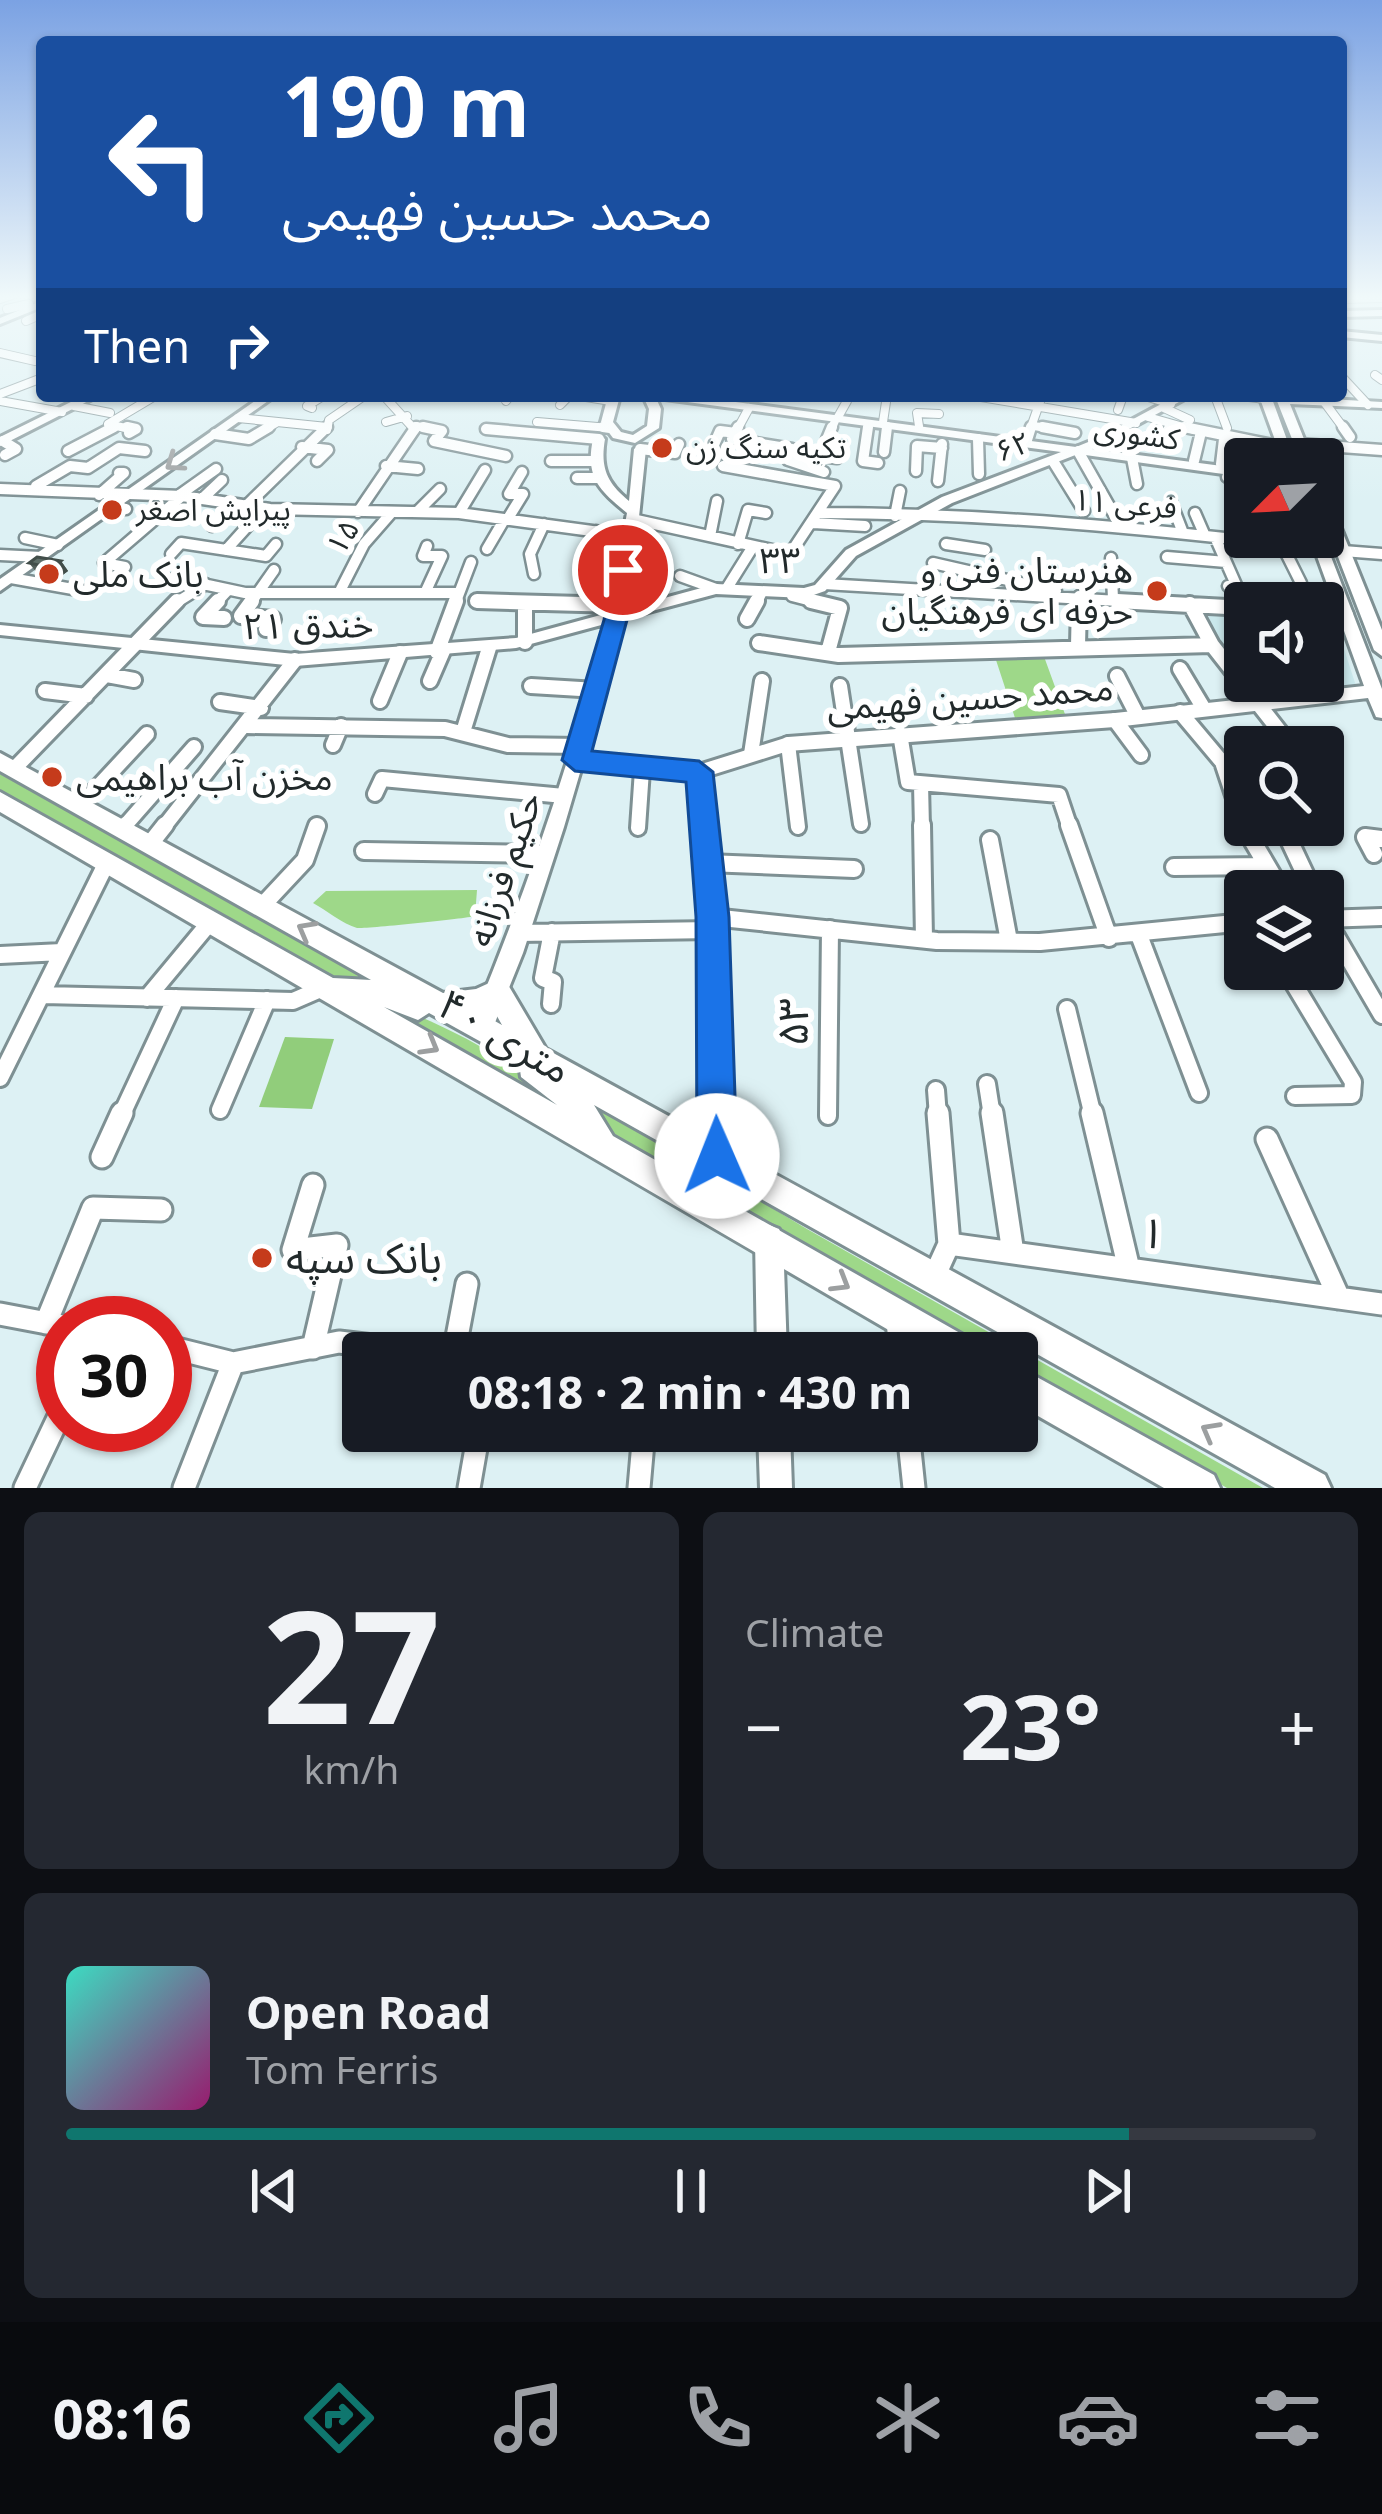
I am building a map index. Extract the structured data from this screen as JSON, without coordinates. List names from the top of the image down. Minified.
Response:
{"streets":{"main road":["کشوری","۶۲","۳۳","۲۱ خندق","محمد حسین فهیمی","حکیم فرزانه","۴۰ متری"],"street":["فرعی ۱۱","۱۵","۵۳","۱"]},"crossings":[["کشوری","۶۲"],["۶۲","فرعی ۱۱"],["۶۲","۳۳"],["فرعی ۱۱","۳۳"],["۳۳","۲۱ خندق"],["۳۳","حکیم فرزانه"],["۲۱ خندق","حکیم فرزانه"],["محمد حسین فهیمی","حکیم فرزانه"],["حکیم فرزانه","۴۰ متری"]],"places":["تکیه سنگ زن","پیرایش اصغر","بانک ملی","هنرستان فنی و حرفه ای فرهنگیان","مخزن آب براهیمی","بانک سپه"],"north":"bottom left","page":{"turn":["190 m","محمد حسین فهیمی"],"then":"Then","limit":"30","trip":"08:18 · 2 min · 430 m","tile":[["27","km/h"],"Climate"],"heat":["−","23°","+"],"song":["Open Road","Tom Ferris"],"tabs":"08:16"}}
